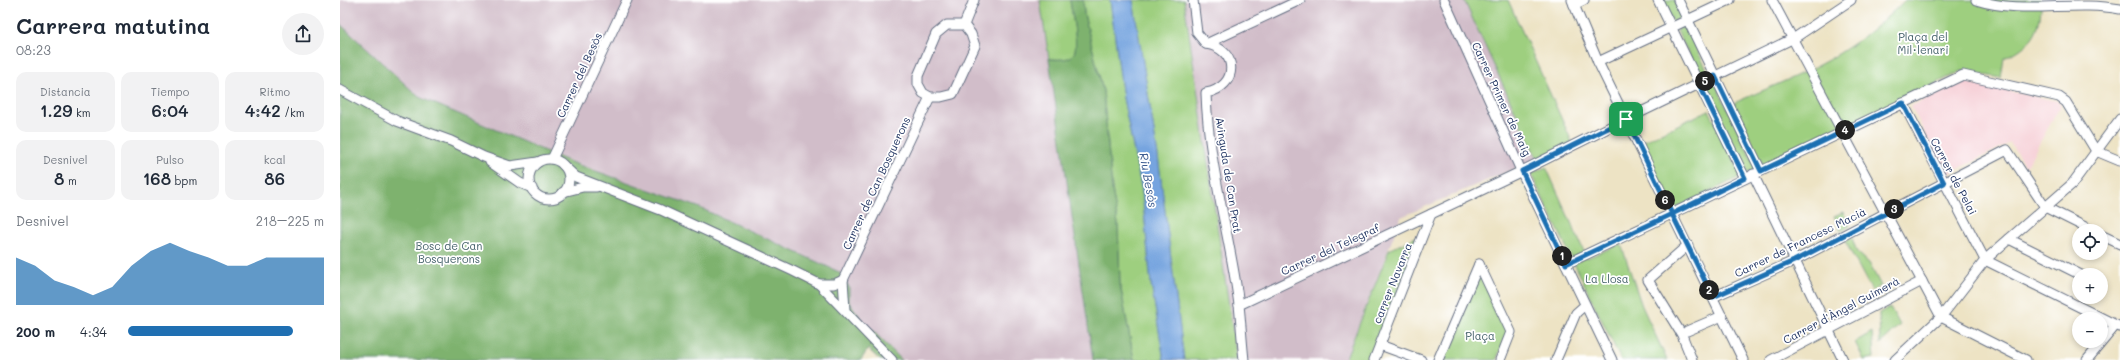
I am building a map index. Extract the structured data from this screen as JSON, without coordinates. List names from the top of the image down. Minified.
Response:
{"streets":{"street":["Carrer del Besòs","Carrer Primer de Maig","Avinguda de Can Prat","Carrer de Pelai","Carrer de Can Bosquerons","Carrer de Francesc Macià","Carrer del Telegraf","carrer Navarra","Carrer d'Àngel Guimerà"]},"crossings":[["Carrer Primer de Maig","Carrer del Telegraf"],["Avinguda de Can Prat","Carrer del Telegraf"],["Carrer de Pelai","Carrer de Francesc Macià"],["Carrer del Telegraf","carrer Navarra"]],"water":["Riu Besòs"],"parks":["Plaça del Mil·lenari","Bosc de Can Bosquerons","La Llosa","Plaça"],"page":{"heading":["Carrera matutina","08:23"],"stats":[["Distancia","1.29 km"],["Tiempo","6:04"],["Ritmo","4:42 /km"],["Desnivel","8 m"],["Pulso","168 bpm"],["kcal","86"]],"pins":["5","4","6","3","1","2"],"chart":["Desnivel","218–225 m"],"map_buttons":["+","−"],"list":[{"name":"200 m","note":"4:34"}]}}
